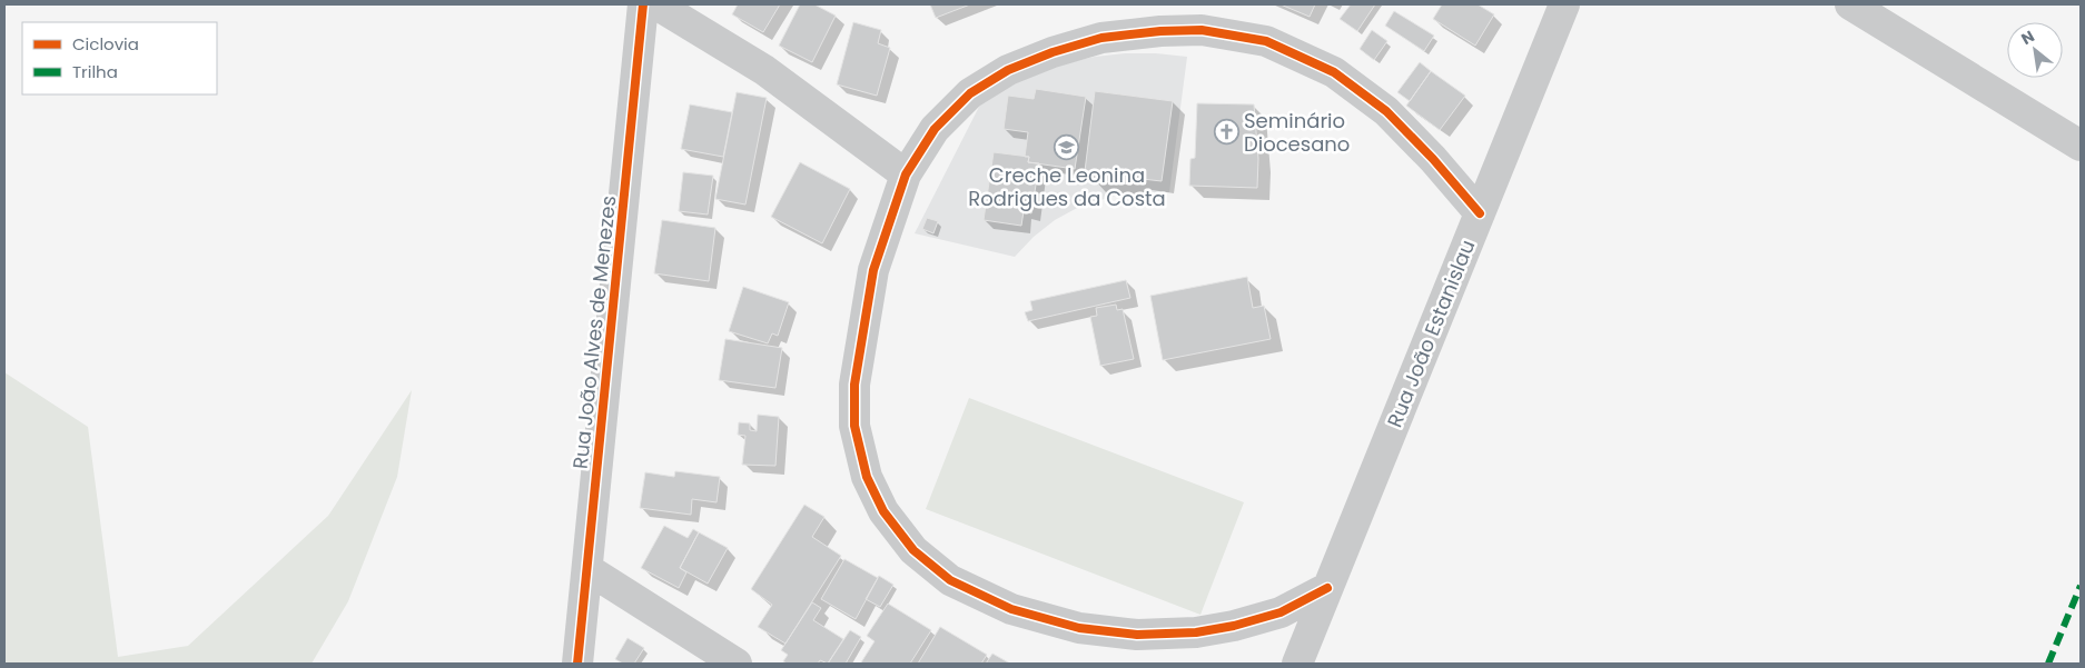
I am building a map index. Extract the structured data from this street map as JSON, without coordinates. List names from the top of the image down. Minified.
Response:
{"streets":{"street":["Rua João Alves de Menezes","Rua João Estanislau"]},"places":{"church":["Seminário Diocesano"],"school or university":["Creche Leonina Rodrigues da Costa"]},"legend":["Ciclovia","Trilha"],"north":"top left"}
